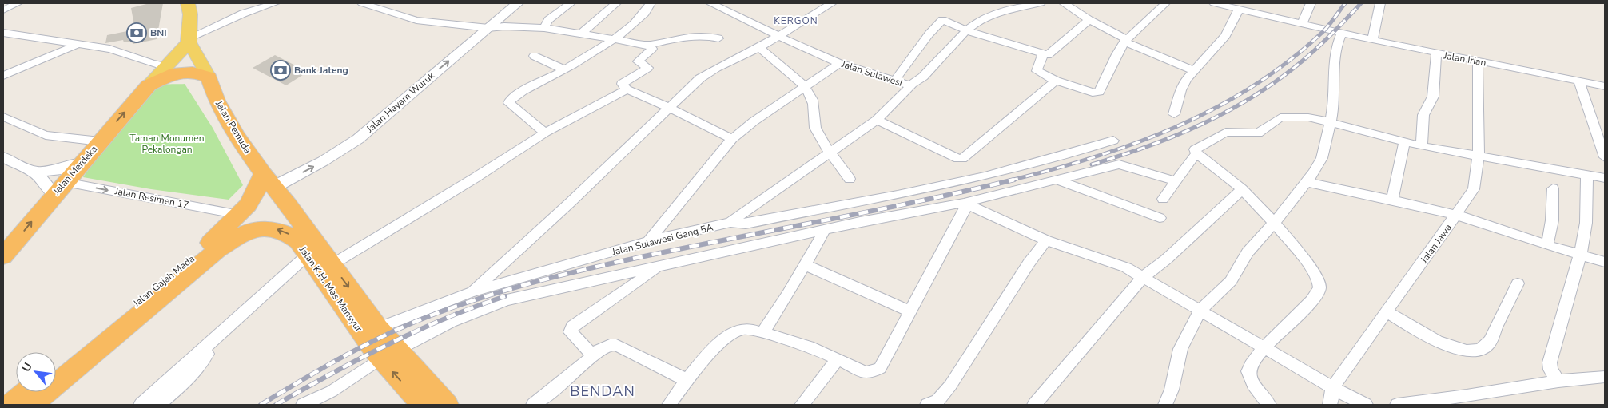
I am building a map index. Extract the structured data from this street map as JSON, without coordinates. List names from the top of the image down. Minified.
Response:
{"streets":{"highway":["Jalan Pemuda","Jalan Merdeka","Jalan Gajah Mada","Jalan K.H. Mas Mansyur"],"street":["Jalan Irian","Jalan Sulawesi","Jalan Hayam Wuruk","Jalan Resimen 17","Jalan Sulawesi Gang 5A","Jalan Jawa"]},"crossings":[["Jalan Irian","Jalan Jawa"],["Jalan Sulawesi","Jalan Sulawesi Gang 5A"],["Jalan Hayam Wuruk","Jalan Pemuda"],["Jalan Hayam Wuruk","Jalan Gajah Mada"],["Jalan Hayam Wuruk","Jalan K.H. Mas Mansyur"],["Jalan Pemuda","Jalan Merdeka"],["Jalan Pemuda","Jalan Gajah Mada"],["Jalan Pemuda","Jalan K.H. Mas Mansyur"],["Jalan Merdeka","Jalan Resimen 17"],["Jalan Resimen 17","Jalan Gajah Mada"],["Jalan Sulawesi Gang 5A","Jalan K.H. Mas Mansyur"],["Jalan Gajah Mada","Jalan K.H. Mas Mansyur"]],"one_way":["Jalan Resimen 17"],"districts":["KERGON","BENDAN"],"parks":["Taman Monumen Pekalongan"],"places":{"bank":["BNI","Bank Jateng"]},"north":"top left"}
